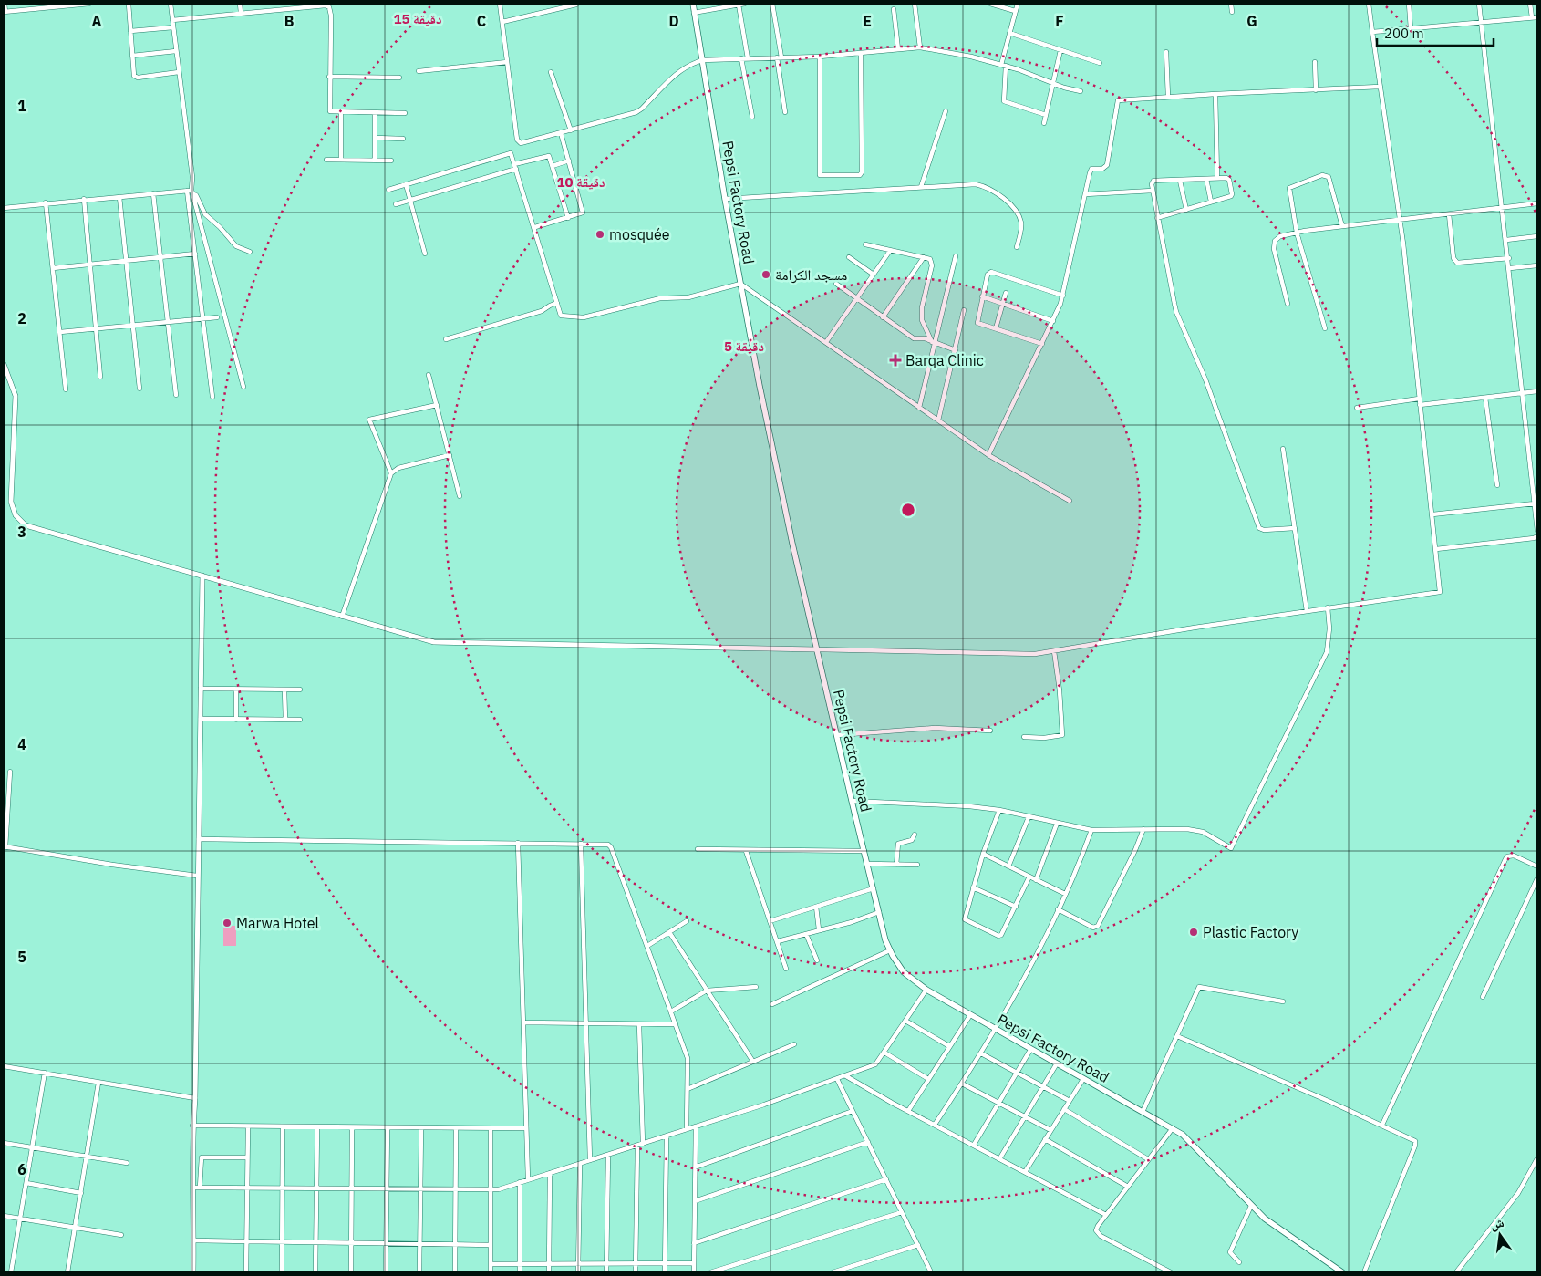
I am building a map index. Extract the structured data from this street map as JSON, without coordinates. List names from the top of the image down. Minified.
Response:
{"streets":{"main road":["Pepsi Factory Road"]},"places":{"other":["mosquée","مسجد الكرامة","Marwa Hotel","Plastic Factory"],"health":["Barqa Clinic"]},"scale_bar":"200 m","north":"top","grid":{"columns":["A","B","C","D","E","F","G"],"rows":["1","2","3","4","5","6"]},"rings":["15 دقيقة","10 دقيقة","5 دقيقة"]}
